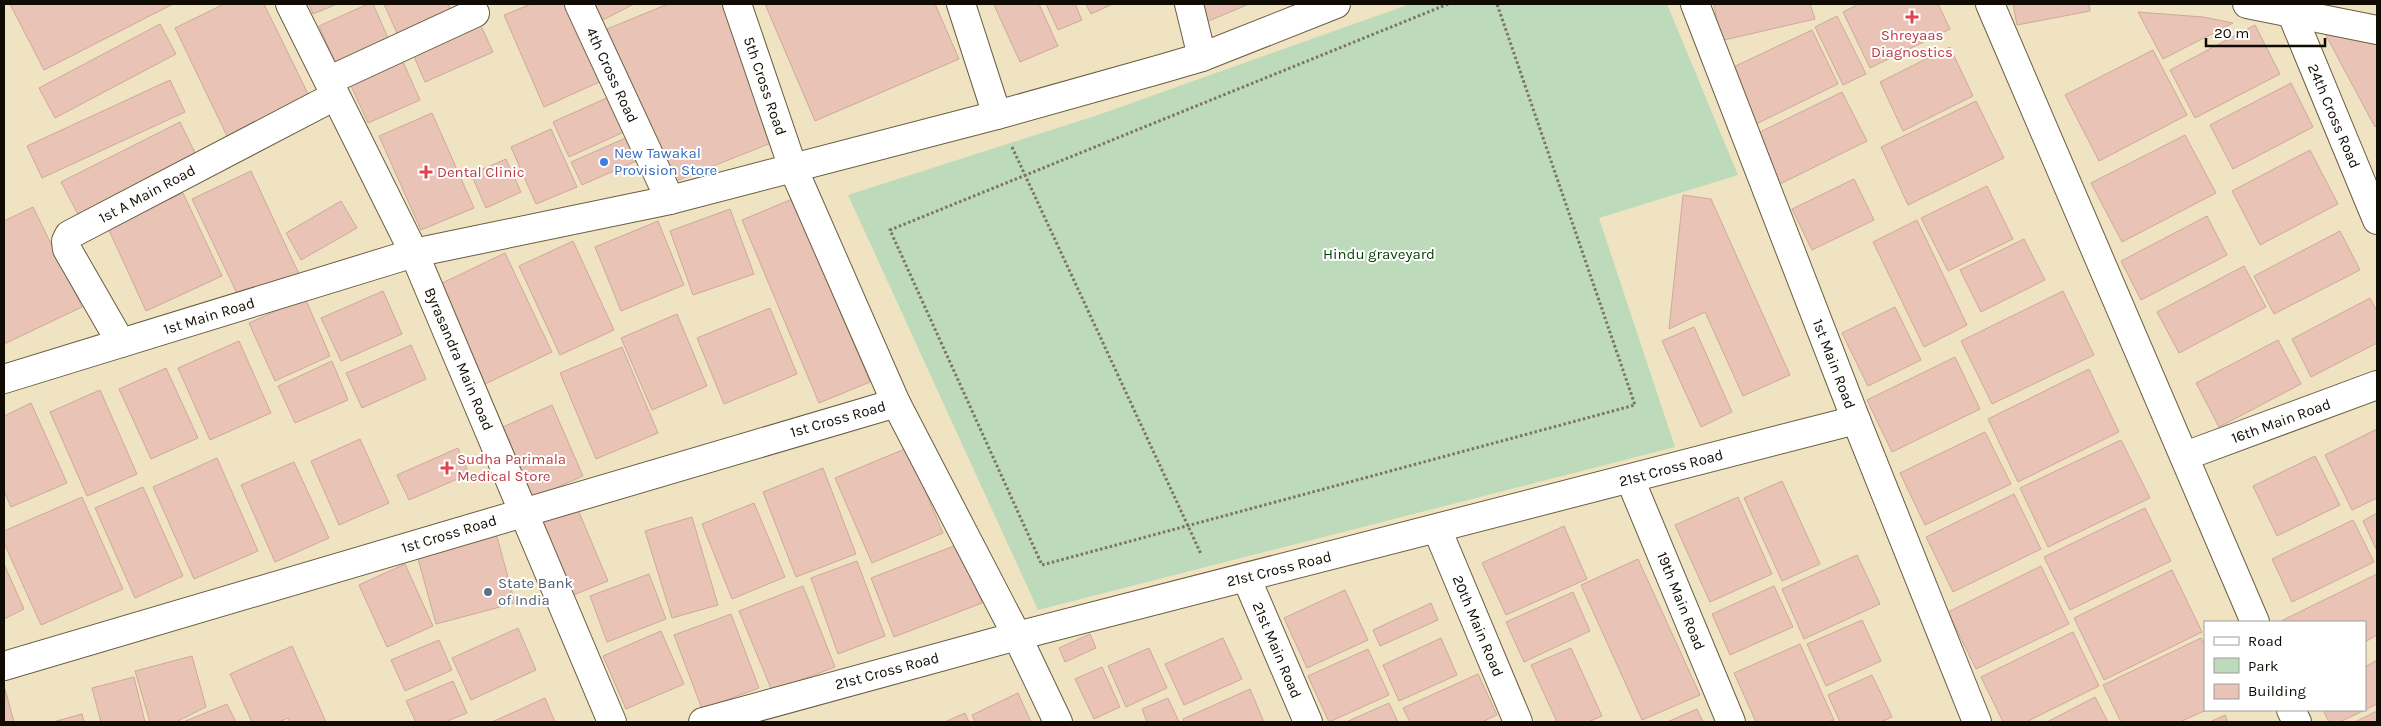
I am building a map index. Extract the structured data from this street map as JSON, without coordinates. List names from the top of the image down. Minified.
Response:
{"streets":{"street":["4th Cross Road","5th Cross Road","24th Cross Road","1st A Main Road","1st Main Road","Byrasandra Main Road","1st Cross Road","16th Main Road","21st Cross Road","19th Main Road","20th Main Road","21st Main Road"]},"crossings":[["4th Cross Road","1st Main Road"],["5th Cross Road","1st Main Road"],["5th Cross Road","1st Cross Road"],["5th Cross Road","21st Cross Road"],["1st A Main Road","1st Main Road"],["1st A Main Road","Byrasandra Main Road"],["1st Main Road","Byrasandra Main Road"],["1st Main Road","21st Cross Road"],["Byrasandra Main Road","1st Cross Road"],["21st Cross Road","19th Main Road"],["21st Cross Road","20th Main Road"],["21st Cross Road","21st Main Road"]],"parks":["Hindu graveyard"],"places":{"health":["Shreyaas Diagnostics","Dental Clinic","Sudha Parimala Medical Store"],"other":["New Tawakal Provision Store","State Bank of India"]},"legend":["Road","Park","Building"],"scale_bar":"20 m"}
